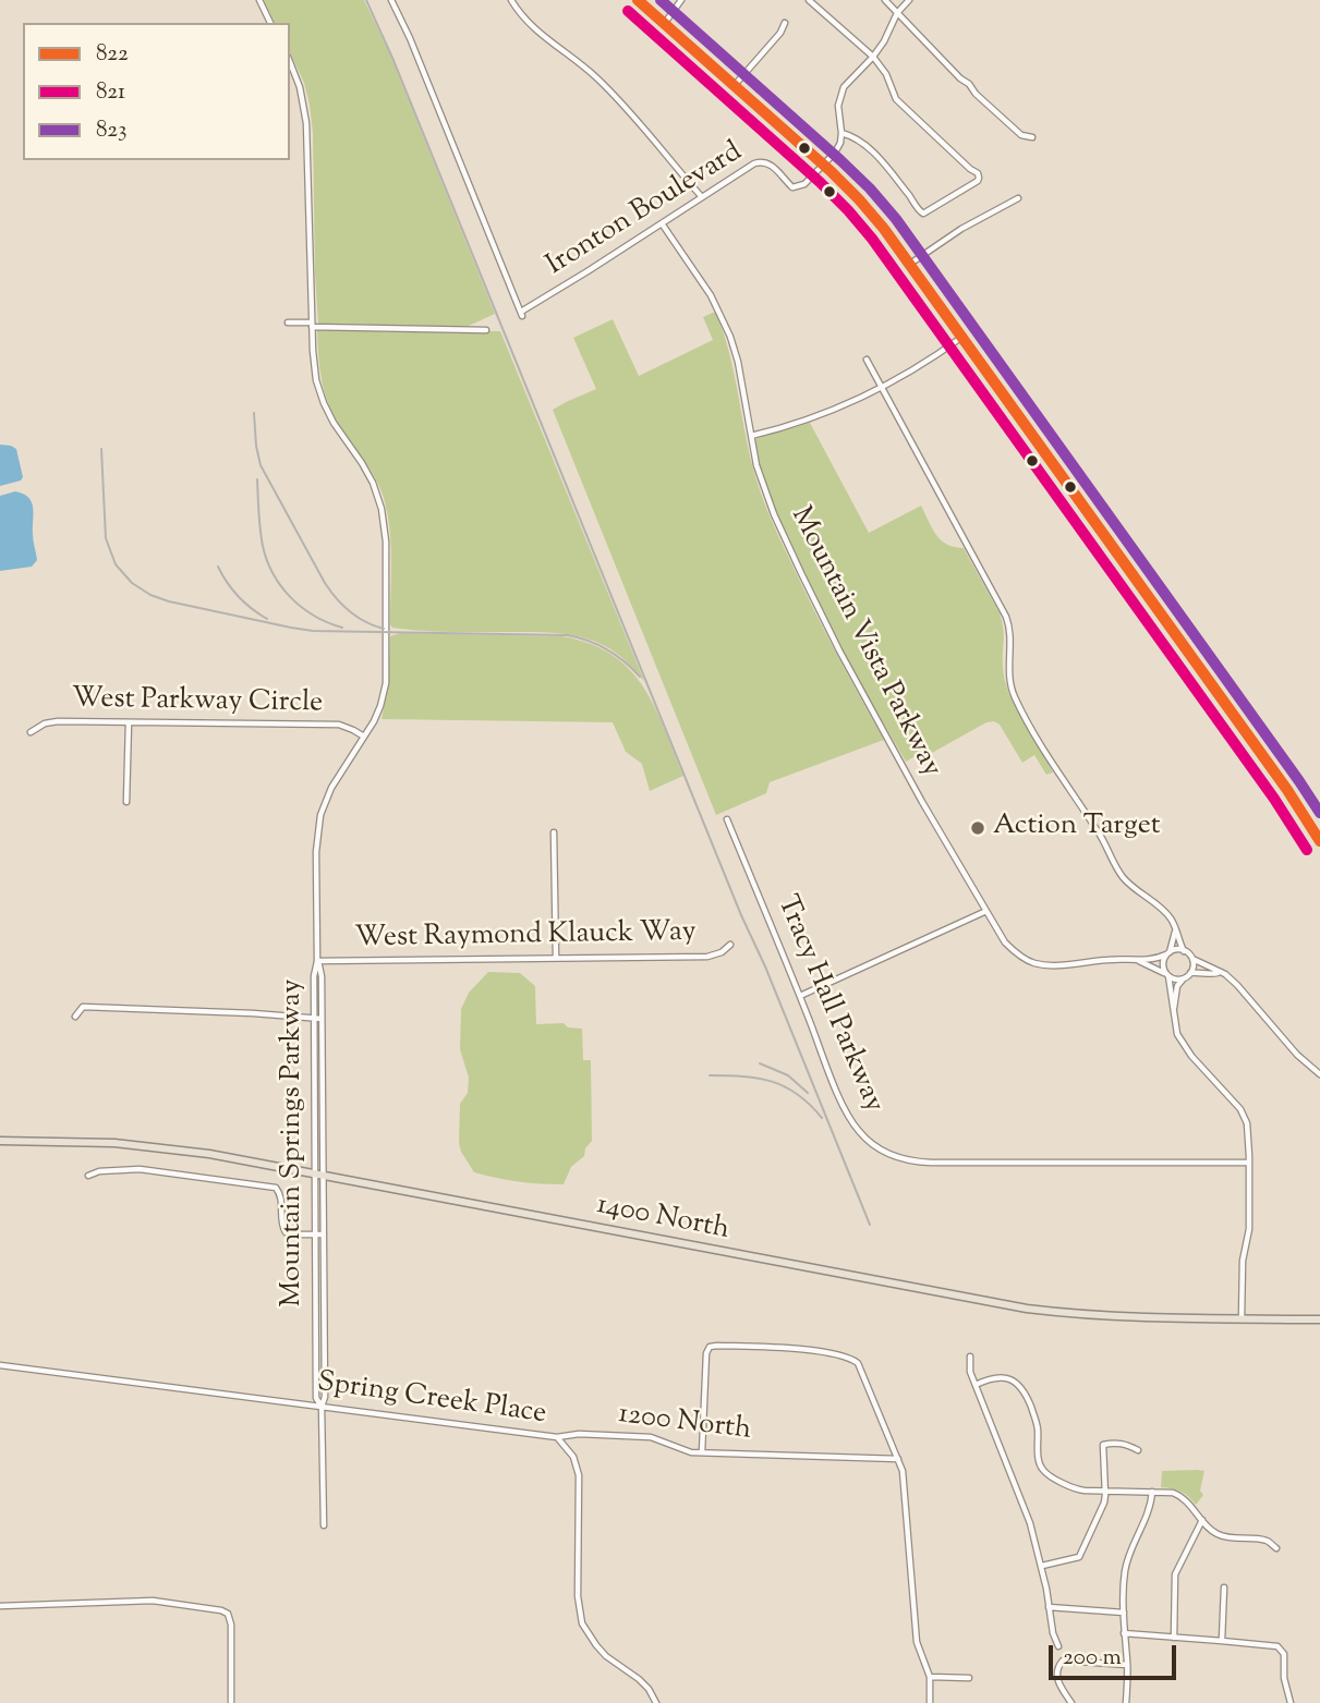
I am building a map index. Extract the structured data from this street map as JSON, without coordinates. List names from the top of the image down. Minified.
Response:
{"streets":{"main road":["1400 North"],"street":["Ironton Boulevard","Mountain Vista Parkway","West Parkway Circle","West Raymond Klauck Way","Tracy Hall Parkway","Mountain Springs Parkway","Spring Creek Place","1200 North"]},"crossings":[["Ironton Boulevard","Mountain Vista Parkway"],["West Raymond Klauck Way","Mountain Springs Parkway"],["Mountain Springs Parkway","1400 North"],["Mountain Springs Parkway","Spring Creek Place"],["Spring Creek Place","1200 North"]],"places":["Action Target"],"lines":["transit line 822","transit line 823","transit line 821"],"legend":["822","821","823"],"scale_bar":"200 m"}
